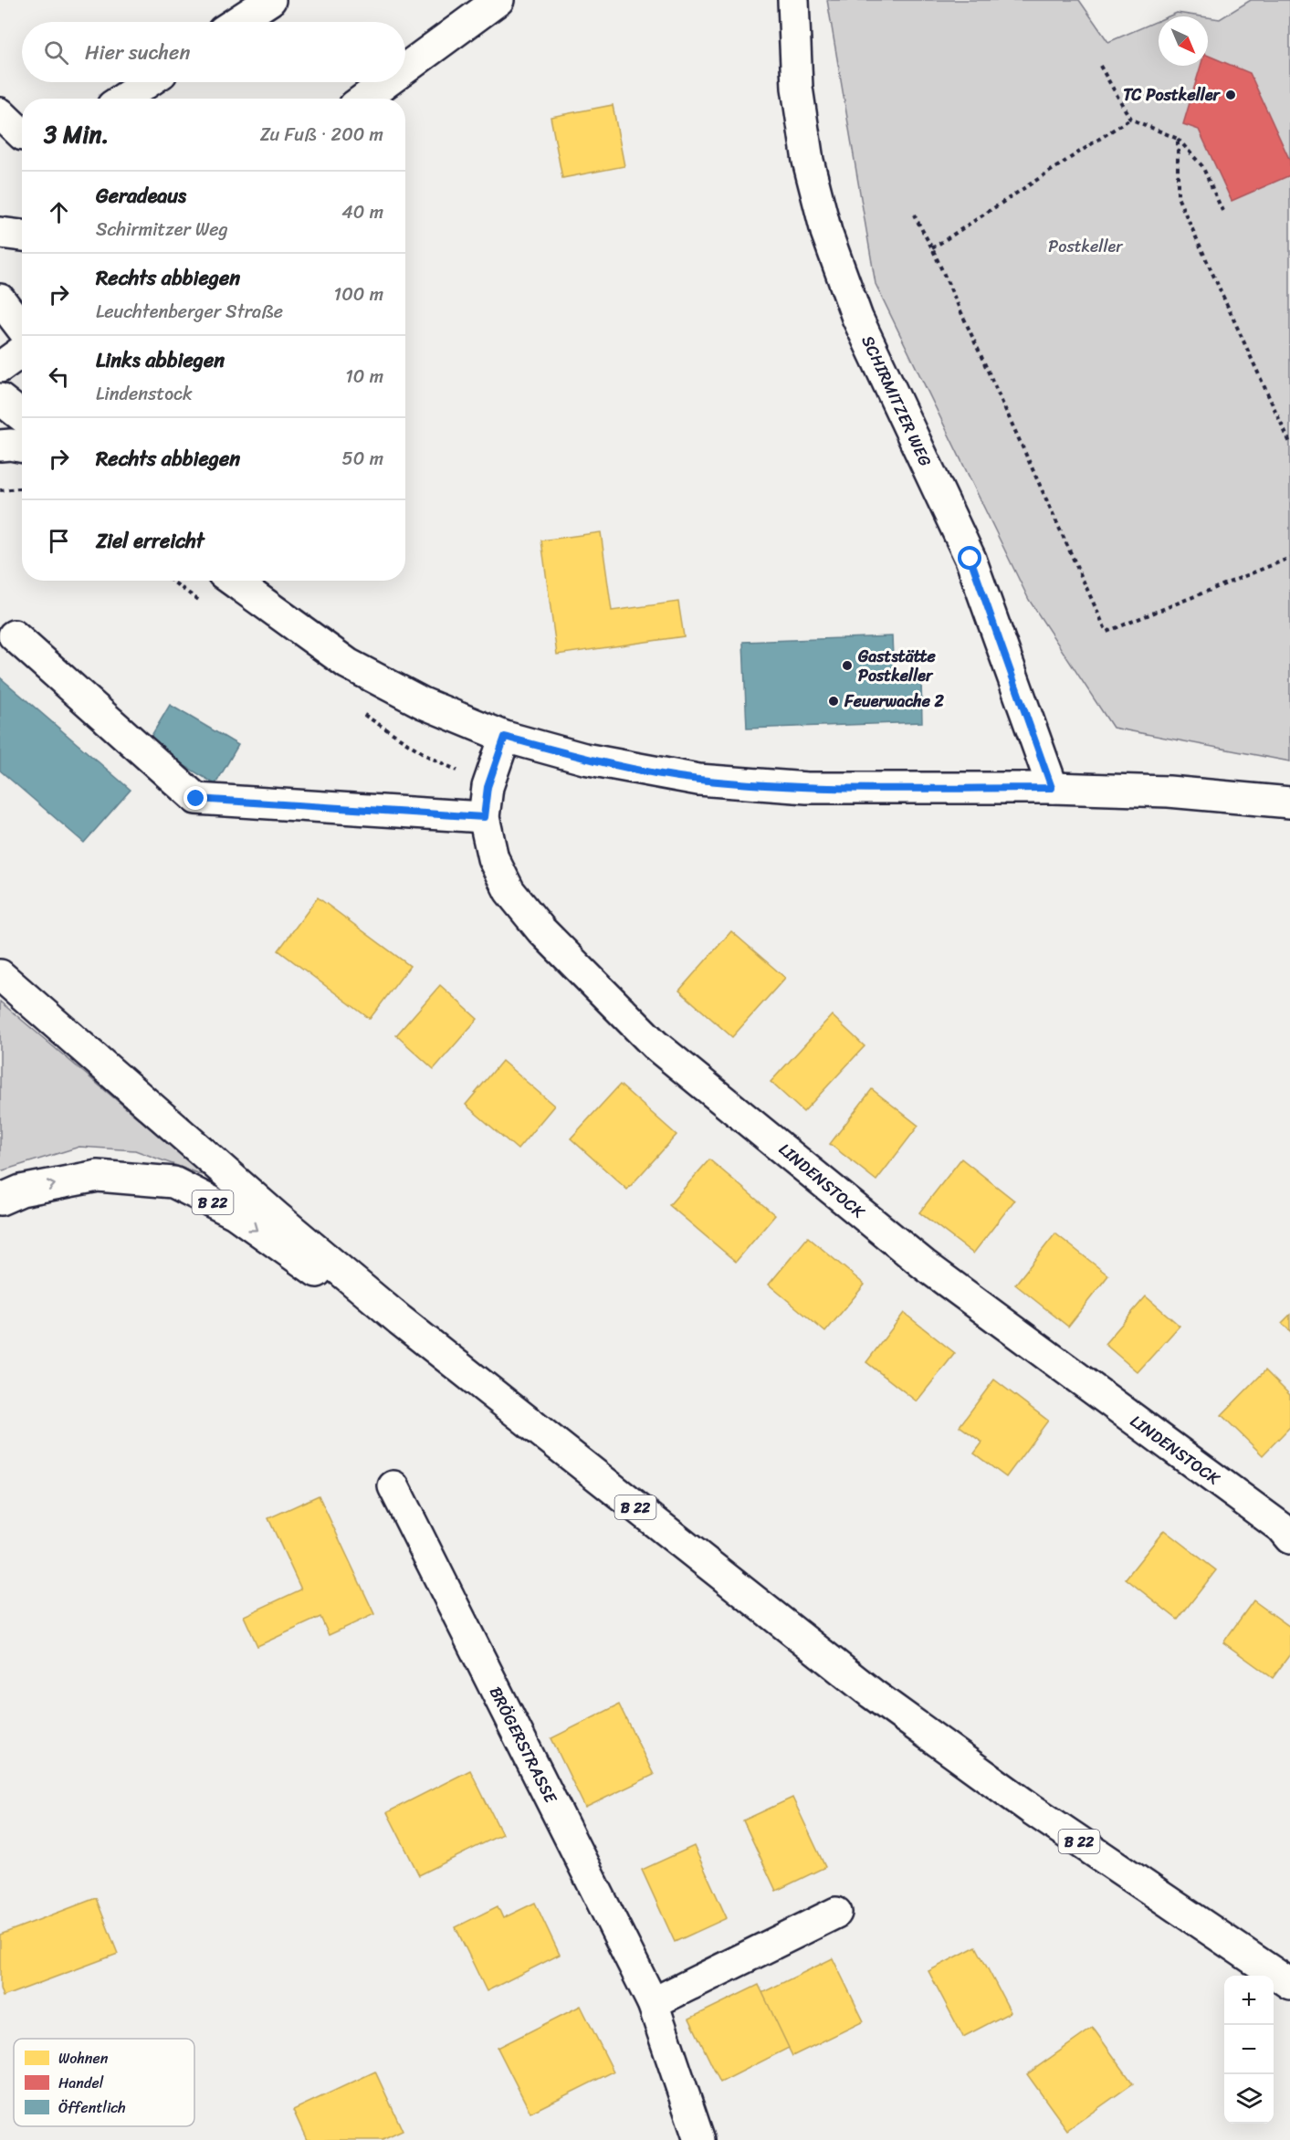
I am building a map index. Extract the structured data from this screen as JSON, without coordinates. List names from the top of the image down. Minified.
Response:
{"streets":{"street":["SCHIRMITZER WEG","LINDENSTOCK","B 22","BRÖGERSTRASSE"]},"parks":["Postkeller"],"places":["TC Postkeller","Gaststätte Postkeller","Feuerwache 2"],"legend":["Wohnen","Handel","Öffentlich"],"north":"bottom right","page":{"search":"Hier suchen","heading":["3 Min.","Zu Fuß · 200 m"],"list":[["Geradeaus","Schirmitzer Weg","40 m"],["Rechts abbiegen","Leuchtenberger Straße","100 m"],["Links abbiegen","Lindenstock","10 m"],["Rechts abbiegen","50 m"],"Ziel erreicht"],"map_buttons":["+","−"]}}
